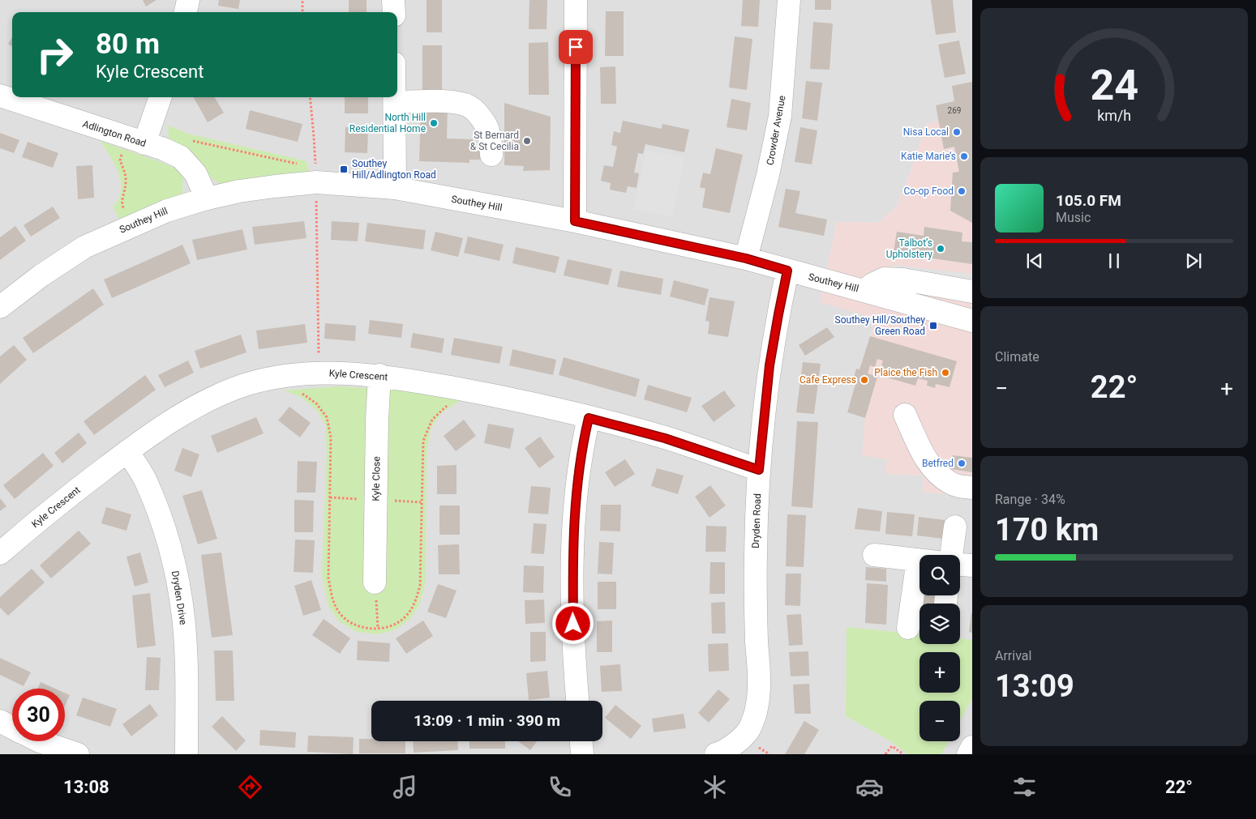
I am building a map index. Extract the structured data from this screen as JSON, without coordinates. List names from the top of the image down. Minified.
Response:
{"streets":{"street":["Crowder Avenue","Adlington Road","Southey Hill","Kyle Crescent","Kyle Close","Dryden Road","Dryden Drive"]},"crossings":[["Crowder Avenue","Southey Hill"],["Adlington Road","Southey Hill"],["Southey Hill","Dryden Road"],["Kyle Crescent","Kyle Close"],["Kyle Crescent","Dryden Road"],["Kyle Crescent","Dryden Drive"]],"places":{"other":["North Hill Residential Home","Nisa Local","St Bernard & St Cecilia","Katie Marie’s","Co-op Food","Talbot’s Upholstery","Plaice the Fish","Cafe Express","Betfred"],"transit":["Southey Hill/Adlington Road","Southey Hill/Southey Green Road"]},"house_numbers":["269"],"page":{"turn":["80 m","Kyle Crescent"],"song":["105.0 FM","Music"],"tile":["Climate",["Range · 34%","170 km"],["Arrival","13:09"]],"heat":["−","22°","+"],"map_buttons":["+","−"],"limit":"30","trip":"13:09 · 1 min · 390 m","tabs":["13:08","22°"],"gauge":["24","km/h"]}}
